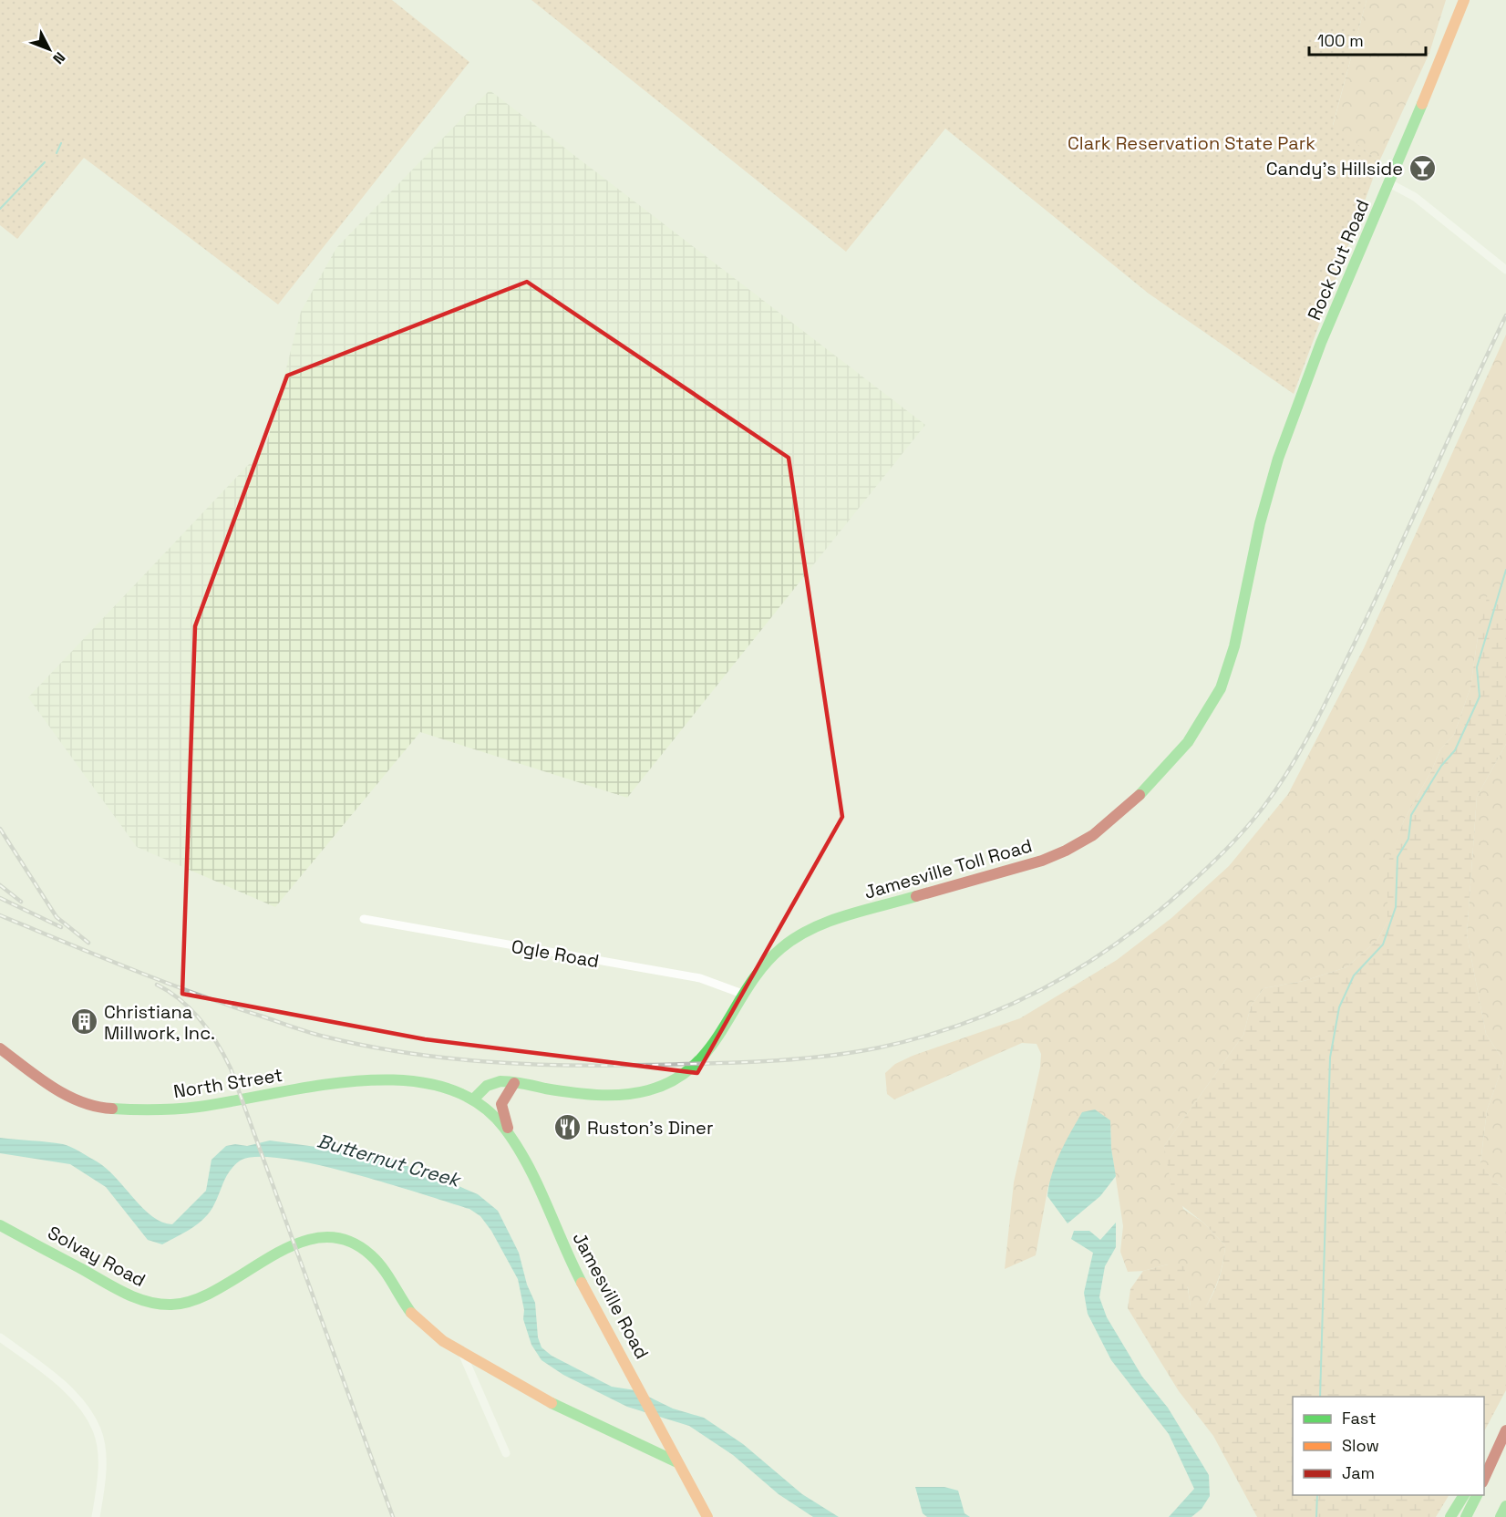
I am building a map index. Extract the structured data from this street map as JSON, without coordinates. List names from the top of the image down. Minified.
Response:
{"streets":{"main road":["Rock Cut Road","Jamesville Toll Road","North Street","Solvay Road","Jamesville Road"],"street":["Ogle Road"]},"crossings":[["Rock Cut Road","Jamesville Toll Road"],["Jamesville Toll Road","Ogle Road"],["Jamesville Toll Road","North Street"],["Jamesville Toll Road","Jamesville Road"],["North Street","Jamesville Road"],["Solvay Road","Jamesville Road"]],"water":["Butternut Creek"],"parks":["Clark Reservation State Park"],"places":{"bar":["Candy's Hillside"],"building":["Christiana Millwork, Inc."],"restaurant":["Ruston's Diner"]},"legend":["Fast","Slow","Jam"],"scale_bar":"100 m","north":"bottom right"}
